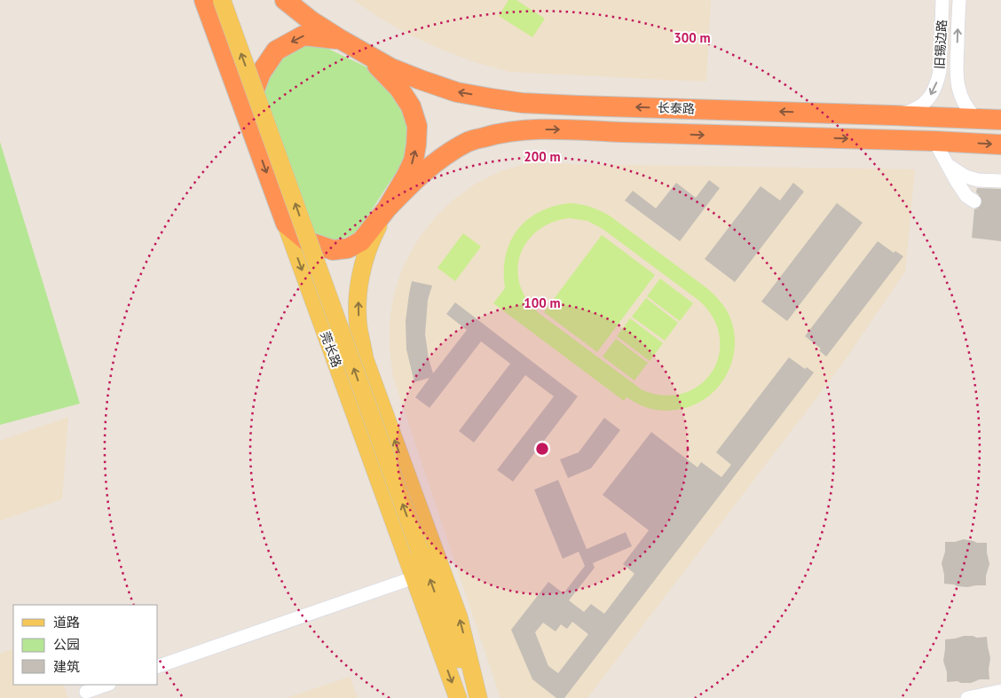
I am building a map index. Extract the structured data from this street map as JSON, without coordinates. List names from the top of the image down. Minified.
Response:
{"streets":{"highway":["长泰路","莞长路"],"street":["旧锡边路"]},"crossings":[["旧锡边路","长泰路"],["长泰路","莞长路"]],"legend":["道路","公园","建筑"],"rings":["300 m","200 m","100 m"]}
